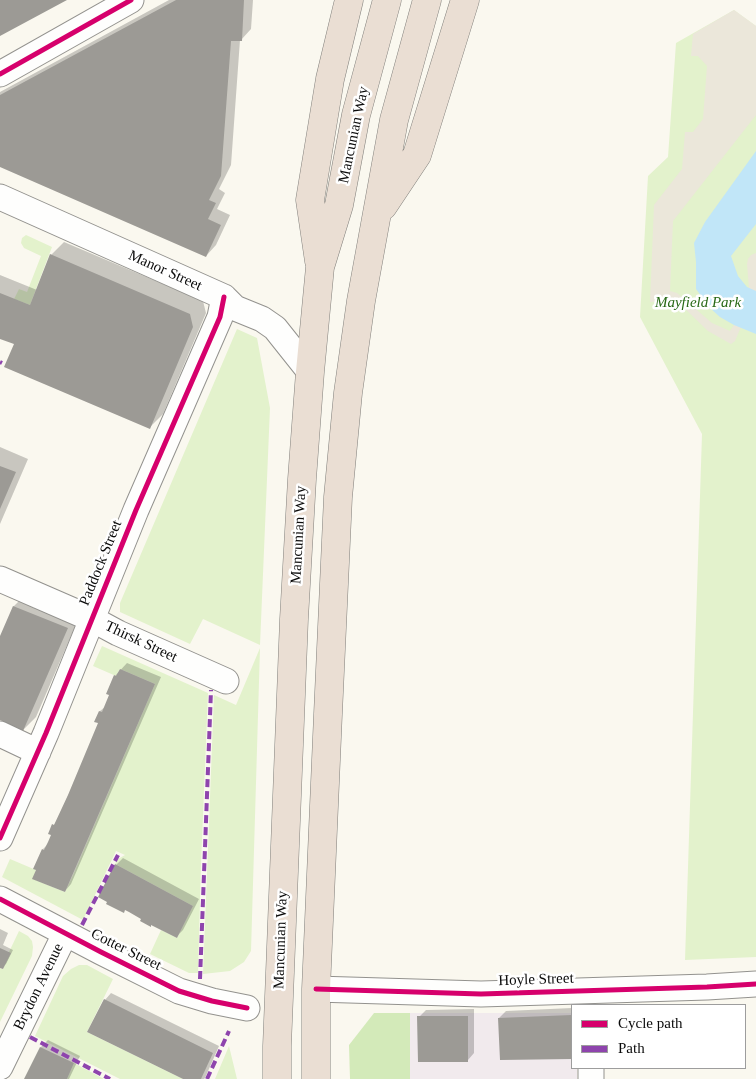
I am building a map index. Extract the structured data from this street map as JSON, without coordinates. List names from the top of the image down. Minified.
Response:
{"streets":{"highway":["Mancunian Way"],"street":["Manor Street","Paddock Street","Thirsk Street","Cotter Street","Hoyle Street","Brydon Avenue"]},"crossings":[["Mancunian Way","Manor Street"],["Manor Street","Paddock Street"],["Paddock Street","Thirsk Street"],["Cotter Street","Brydon Avenue"]],"parks":["Mayfield Park"],"legend":["Cycle path","Path"]}
